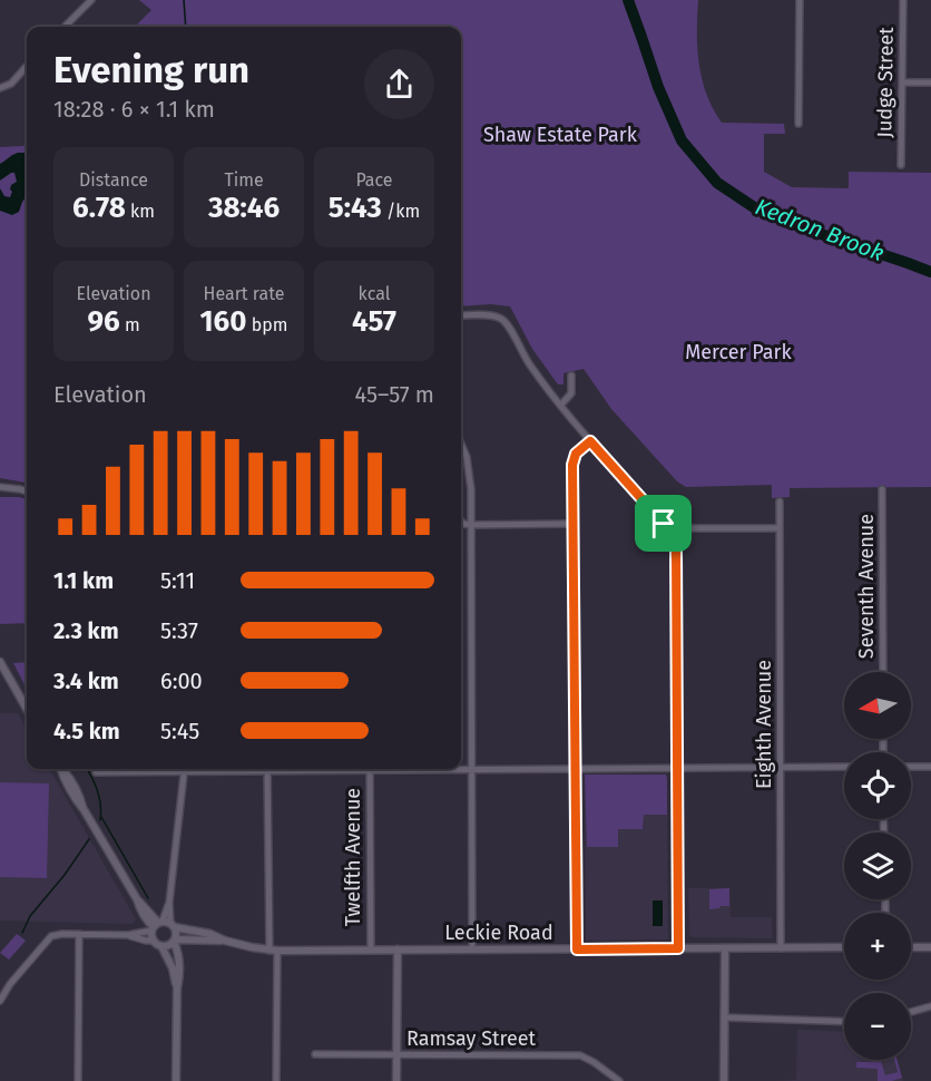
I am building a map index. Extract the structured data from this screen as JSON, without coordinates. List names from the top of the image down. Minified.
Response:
{"streets":{"street":["Judge Street","Seventh Avenue","Eighth Avenue","Twelfth Avenue","Leckie Road","Ramsay Street"]},"crossings":[["Eighth Avenue","Leckie Road"],["Twelfth Avenue","Leckie Road"]],"water":["Kedron Brook"],"parks":["Shaw Estate Park","Mercer Park"],"north":"left","page":{"heading":["Evening run","18:28 · 6 × 1.1 km"],"stats":[["Distance","6.78 km"],["Time","38:46"],["Pace","5:43 /km"],["Elevation","96 m"],["Heart rate","160 bpm"],["kcal","457"]],"chart":["Elevation","45–57 m"],"list":[{"name":"1.1 km","note":"5:11"},{"name":"2.3 km","note":"5:37"},{"name":"3.4 km","note":"6:00"},{"name":"4.5 km","note":"5:45"}],"map_buttons":["+","−"]}}
